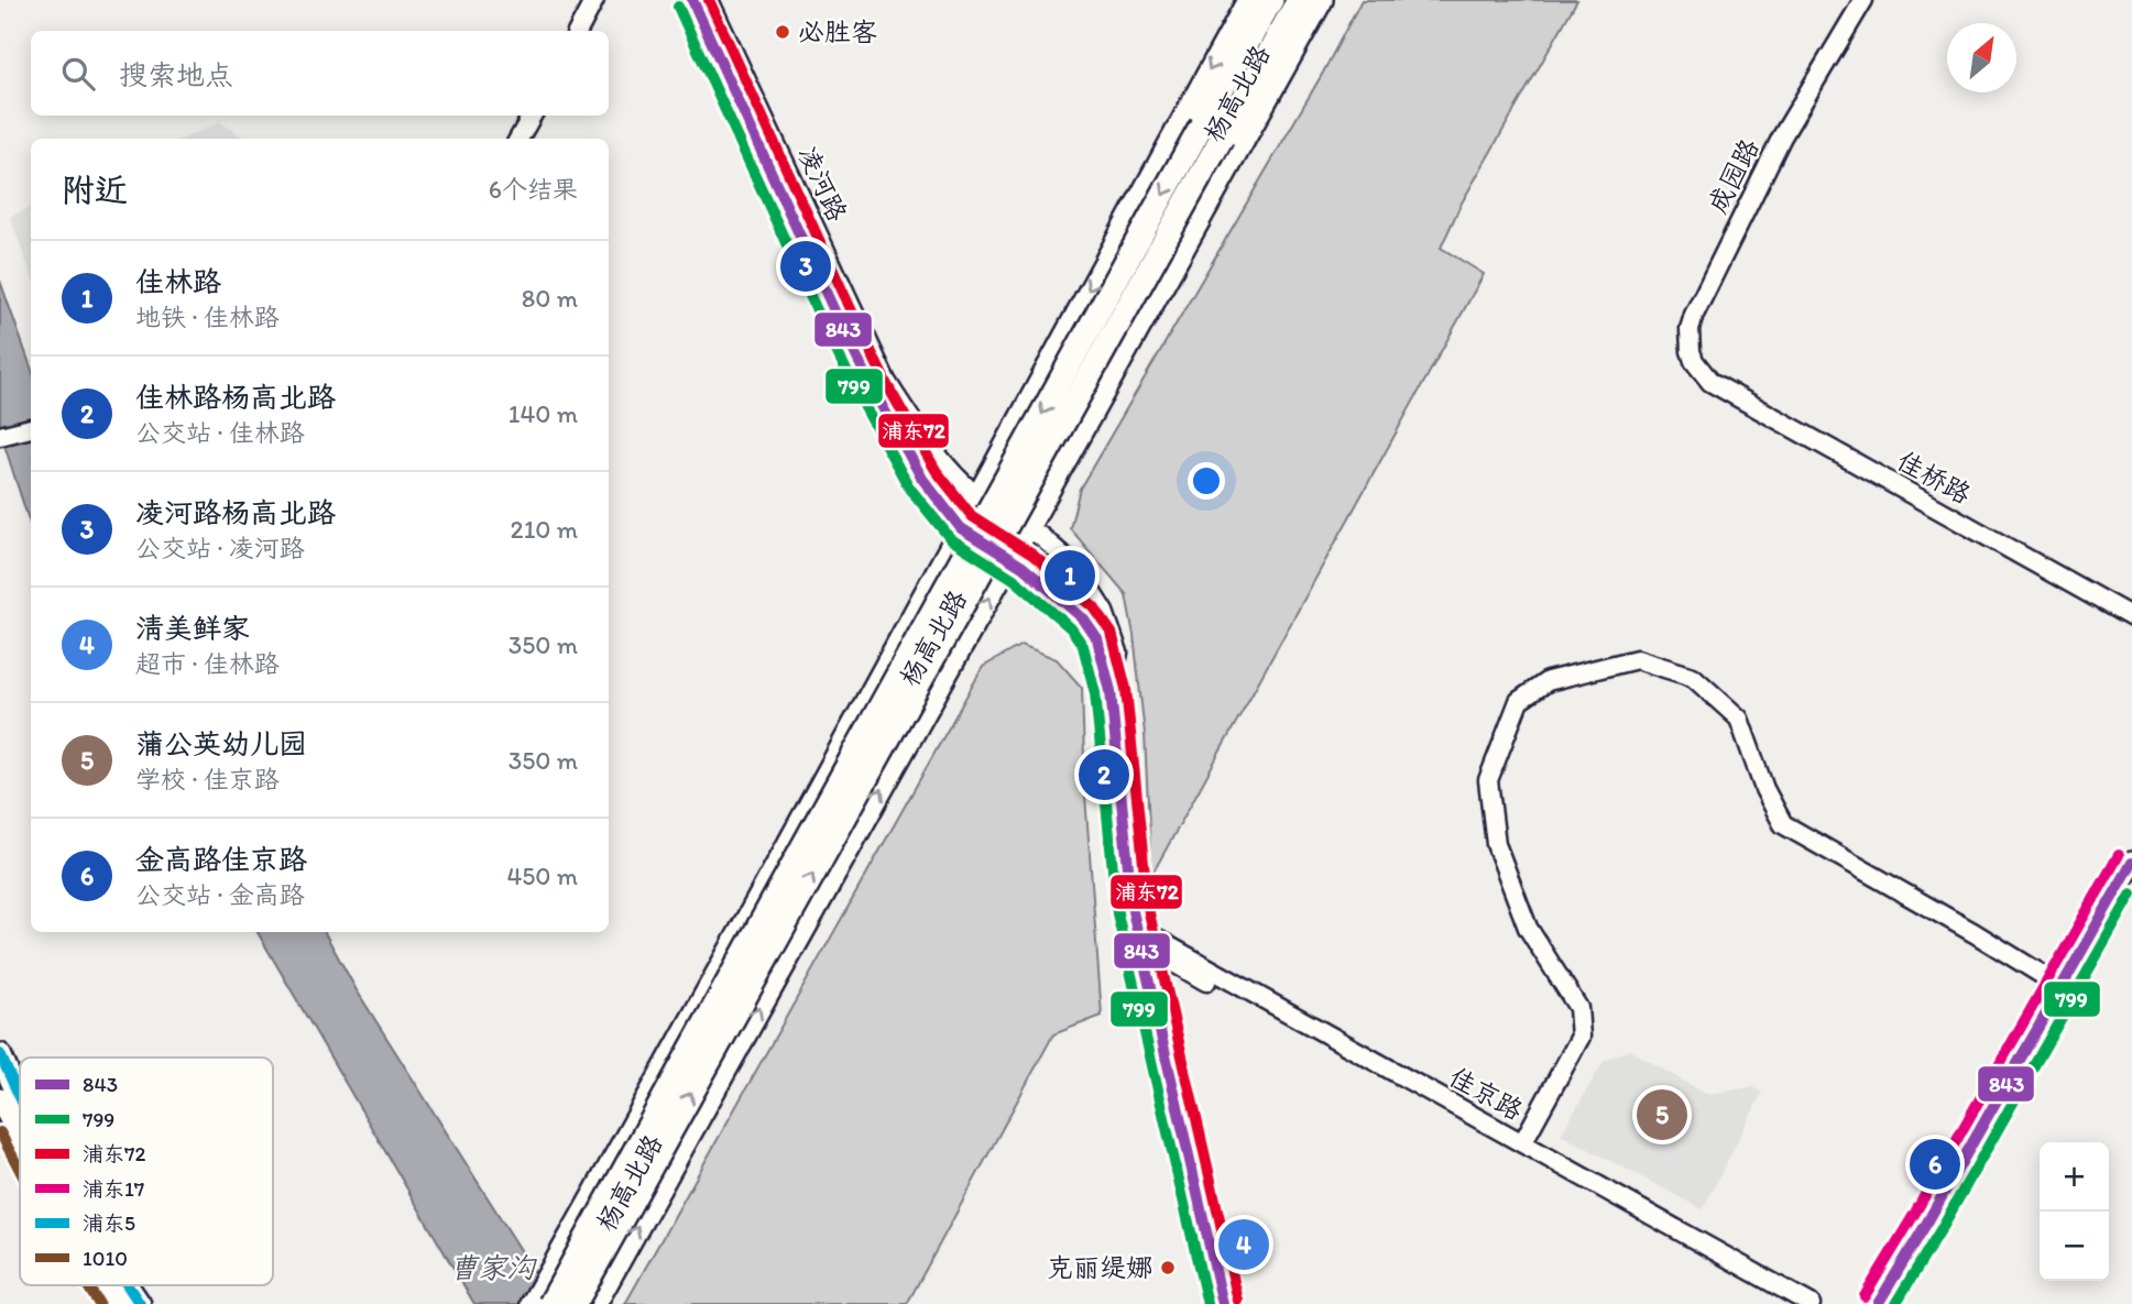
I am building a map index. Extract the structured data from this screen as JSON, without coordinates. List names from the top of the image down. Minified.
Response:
{"streets":{"highway":["杨高北路"],"street":["成园路","凌河路","佳桥路","佳京路"]},"crossings":[["杨高北路","凌河路"],["成园路","佳桥路"]],"water":["曹家沟"],"places":["必胜客","克丽缇娜"],"lines":["transit line 843","transit line 浦东72","transit line 799","transit line 浦东17","transit line 浦东5","transit line 1010"],"legend":["843","799","浦东72","浦东17","浦东5","1010"],"north":"top right","page":{"search":"搜索地点","heading":["附近","6个结果"],"pins":["3","1","2","5","6","4"],"list":[{"mark":"1","name":"佳林路","note":"地铁 · 佳林路","value":"80 m"},{"mark":"2","name":"佳林路杨高北路","note":"公交站 · 佳林路","value":"140 m"},{"mark":"3","name":"凌河路杨高北路","note":"公交站 · 凌河路","value":"210 m"},{"mark":"4","name":"清美鲜家","note":"超市 · 佳林路","value":"350 m"},{"mark":"5","name":"蒲公英幼儿园","note":"学校 · 佳京路","value":"350 m"},{"mark":"6","name":"金高路佳京路","note":"公交站 · 金高路","value":"450 m"}],"map_buttons":["+","−"]}}
